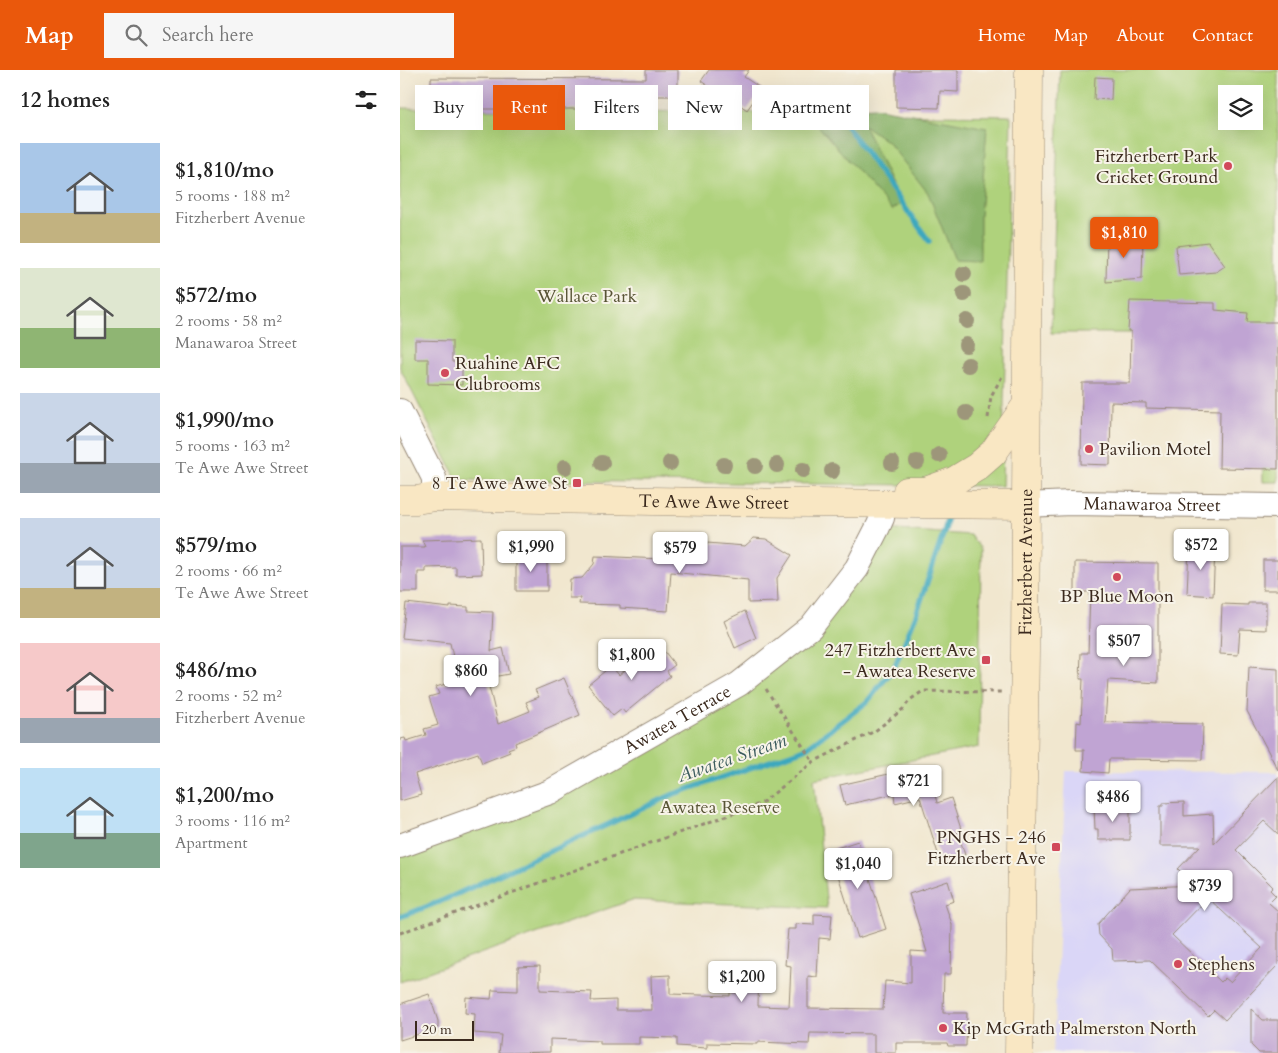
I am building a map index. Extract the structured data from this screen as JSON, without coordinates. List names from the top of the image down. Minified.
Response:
{"streets":{"main road":["Te Awe Awe Street","Fitzherbert Avenue"],"street":["Manawaroa Street","Awatea Terrace"]},"crossings":[["Te Awe Awe Street","Manawaroa Street"],["Te Awe Awe Street","Fitzherbert Avenue"],["Te Awe Awe Street","Awatea Terrace"],["Manawaroa Street","Fitzherbert Avenue"]],"water":["Awatea Stream"],"parks":["Wallace Park","Awatea Reserve"],"places":{"other":["Fitzherbert Park Cricket Ground","Ruahine AFC Clubrooms","Pavilion Motel","BP Blue Moon","Stephens","Kip McGrath Palmerston North"],"transit":["8 Te Awe Awe St","247 Fitzherbert Ave - Awatea Reserve","PNGHS - 246 Fitzherbert Ave"]},"scale_bar":"20 m","page":{"header":"Map","search":"Search here","nav":["Home","Map","About","Contact"],"heading":"12 homes","chip":["Buy","Rent","Filters","New","Apartment"],"list":[{"name":"$1,810/mo","note":"5 rooms · 188 m² · Fitzherbert Avenue"},{"name":"$572/mo","note":"2 rooms · 58 m² · Manawaroa Street"},{"name":"$1,990/mo","note":"5 rooms · 163 m² · Te Awe Awe Street"},{"name":"$579/mo","note":"2 rooms · 66 m² · Te Awe Awe Street"},{"name":"$486/mo","note":"2 rooms · 52 m² · Fitzherbert Avenue"},{"name":"$1,200/mo","note":"3 rooms · 116 m² · Apartment"}],"price":["$1,810","$572","$1,990","$579","$507","$1,800","$860","$721","$486","$1,040","$739","$1,200"],"scale":"20 m"}}
